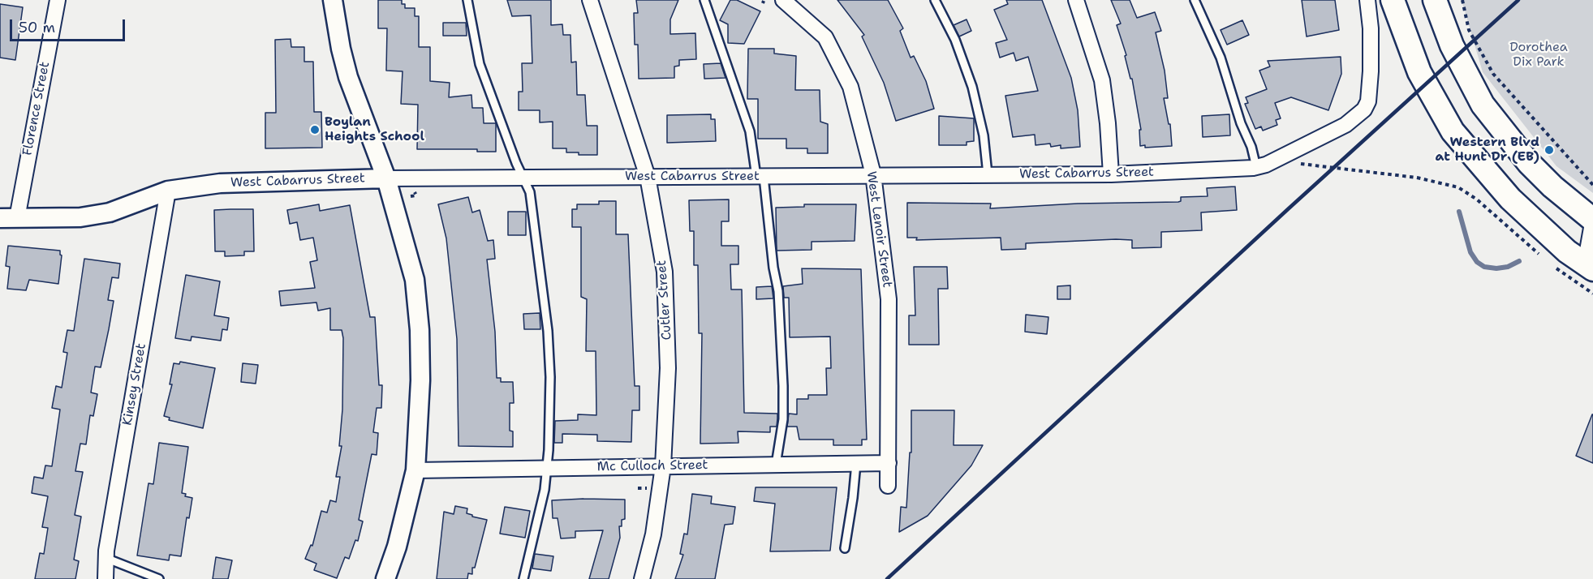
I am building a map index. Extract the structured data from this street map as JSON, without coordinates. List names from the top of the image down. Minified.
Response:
{"streets":{"street":["Florence Street","West Cabarrus Street","West Lenoir Street","Cutler Street","Kinsey Street","Mc Culloch Street"]},"crossings":[["Florence Street","West Cabarrus Street"],["West Cabarrus Street","West Lenoir Street"],["West Cabarrus Street","Cutler Street"],["West Cabarrus Street","Kinsey Street"],["West Lenoir Street","Mc Culloch Street"],["Cutler Street","Mc Culloch Street"]],"parks":["Dorothea Dix Park"],"places":["Boylan Heights School","Western Blvd at Hunt Dr (EB)"],"scale_bar":"50 m"}
